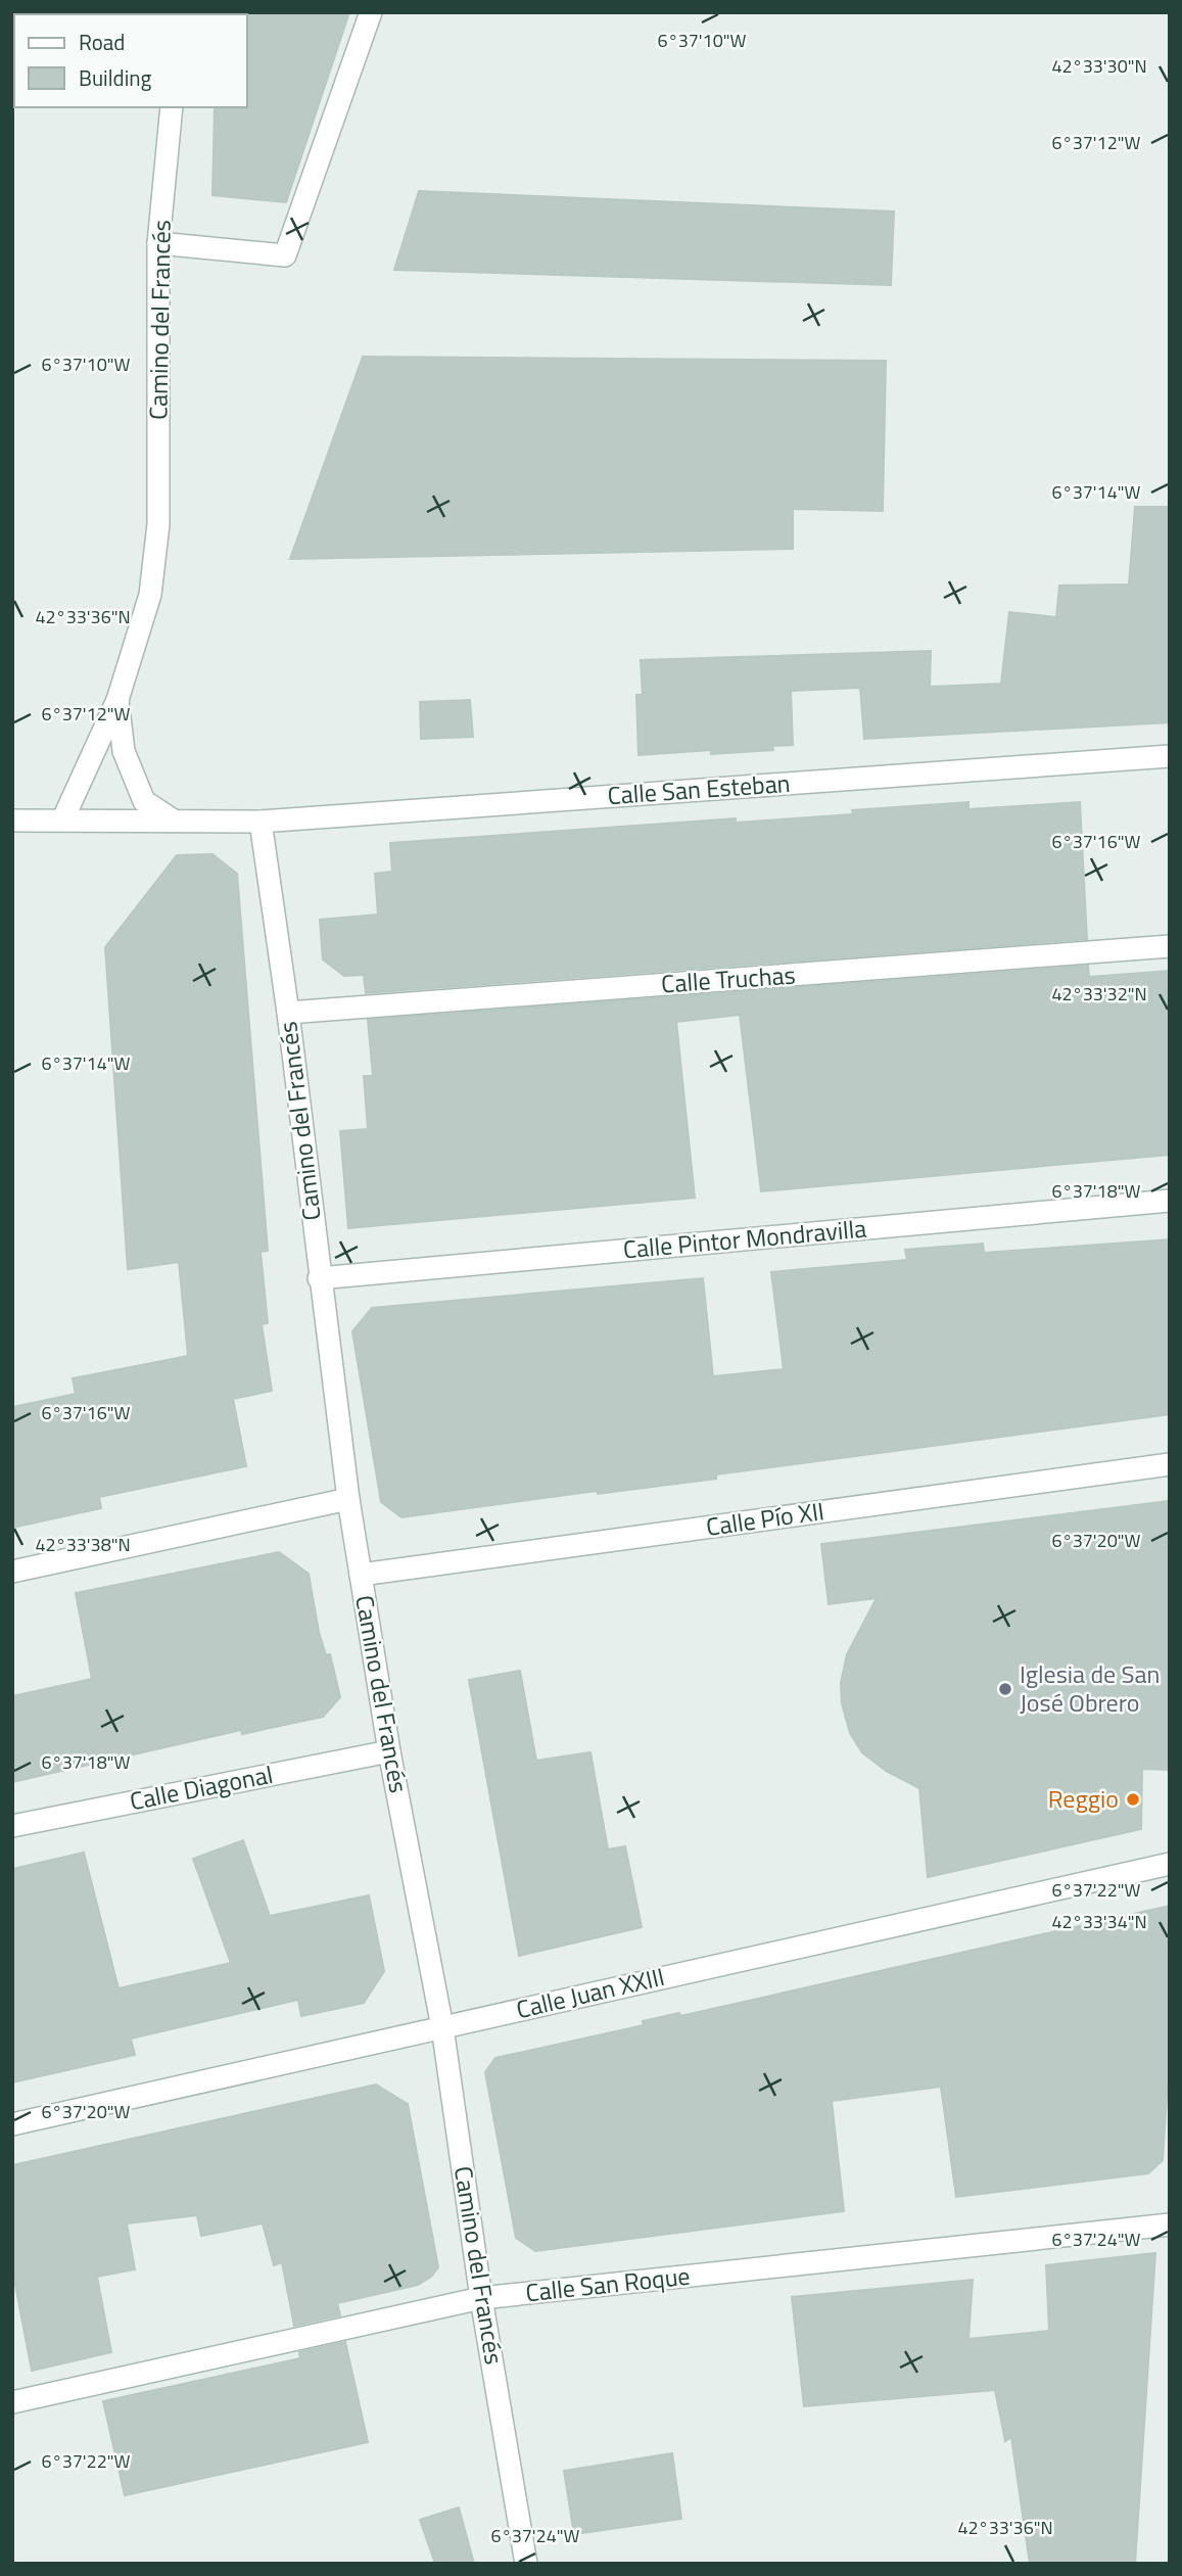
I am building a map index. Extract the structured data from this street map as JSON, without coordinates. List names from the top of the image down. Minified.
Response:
{"streets":{"street":["Camino del Francés","Calle San Esteban","Calle Truchas","Calle Pintor Mondravilla","Calle Pío XII","Calle Diagonal","Calle Juan XXIII","Calle San Roque"]},"crossings":[["Camino del Francés","Calle San Esteban"],["Camino del Francés","Calle Truchas"],["Camino del Francés","Calle Pintor Mondravilla"],["Camino del Francés","Calle Pío XII"],["Camino del Francés","Calle Diagonal"],["Camino del Francés","Calle Juan XXIII"],["Camino del Francés","Calle San Roque"]],"places":["Iglesia de San José Obrero","Reggio"],"legend":["Road","Building"],"coordinates":["6°37'10\"W","42°33'30\"N","6°37'12\"W","6°37'14\"W","42°33'36\"N","6°37'16\"W","42°33'32\"N","6°37'18\"W","6°37'20\"W","42°33'38\"N","6°37'22\"W","42°33'34\"N","6°37'24\"W"]}
